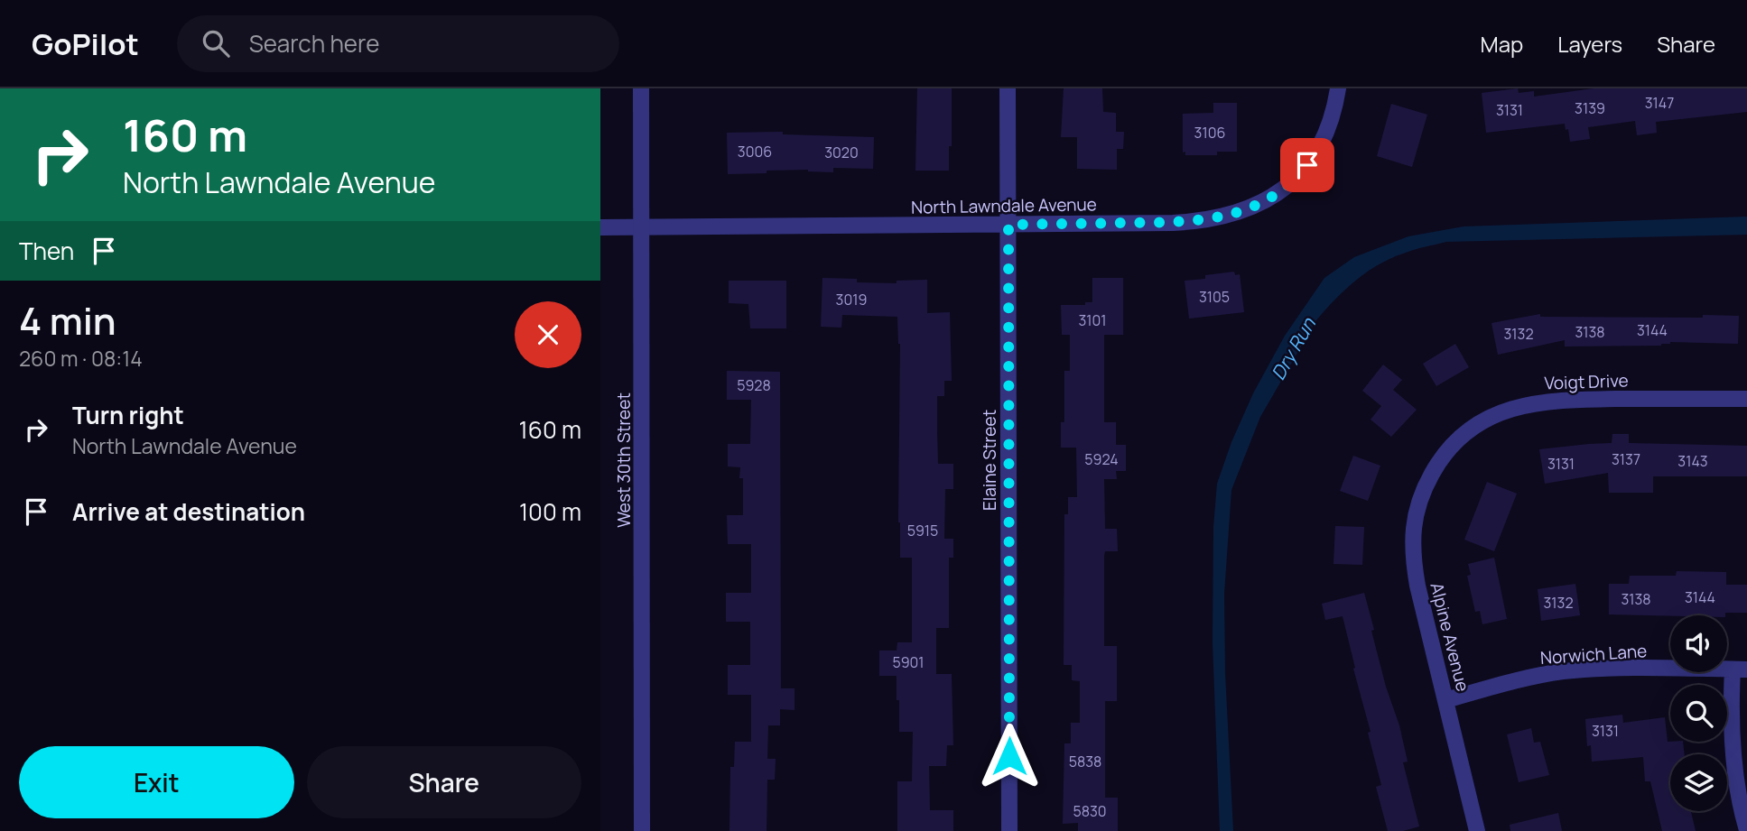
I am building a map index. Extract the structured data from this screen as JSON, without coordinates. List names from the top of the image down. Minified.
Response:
{"streets":{"street":["North Lawndale Avenue","Voigt Drive","West 30th Street","Elaine Street","Alpine Avenue","Norwich Lane"]},"crossings":[["North Lawndale Avenue","West 30th Street"],["North Lawndale Avenue","Elaine Street"],["Voigt Drive","Alpine Avenue"],["Alpine Avenue","Norwich Lane"]],"water":["Dry Run"],"house_numbers":["3147","3139","3131","3106","3006","3020","3105","3019","3101","3144","3138","3132","5928","5924","3137","3143","3131","5915","3144","3138","3132","5901","3131","5838","5830"],"page":{"header":"GoPilot","search":"Search here","nav":["Map","Layers","Share"],"turn":["160 m","North Lawndale Avenue"],"then":"Then","heading":["4 min","260 m · 08:14"],"list":[{"name":"Turn right","note":"North Lawndale Avenue","value":"160 m"},{"name":"Arrive at destination","value":"100 m"}],"buttons":["Exit","Share"]}}
